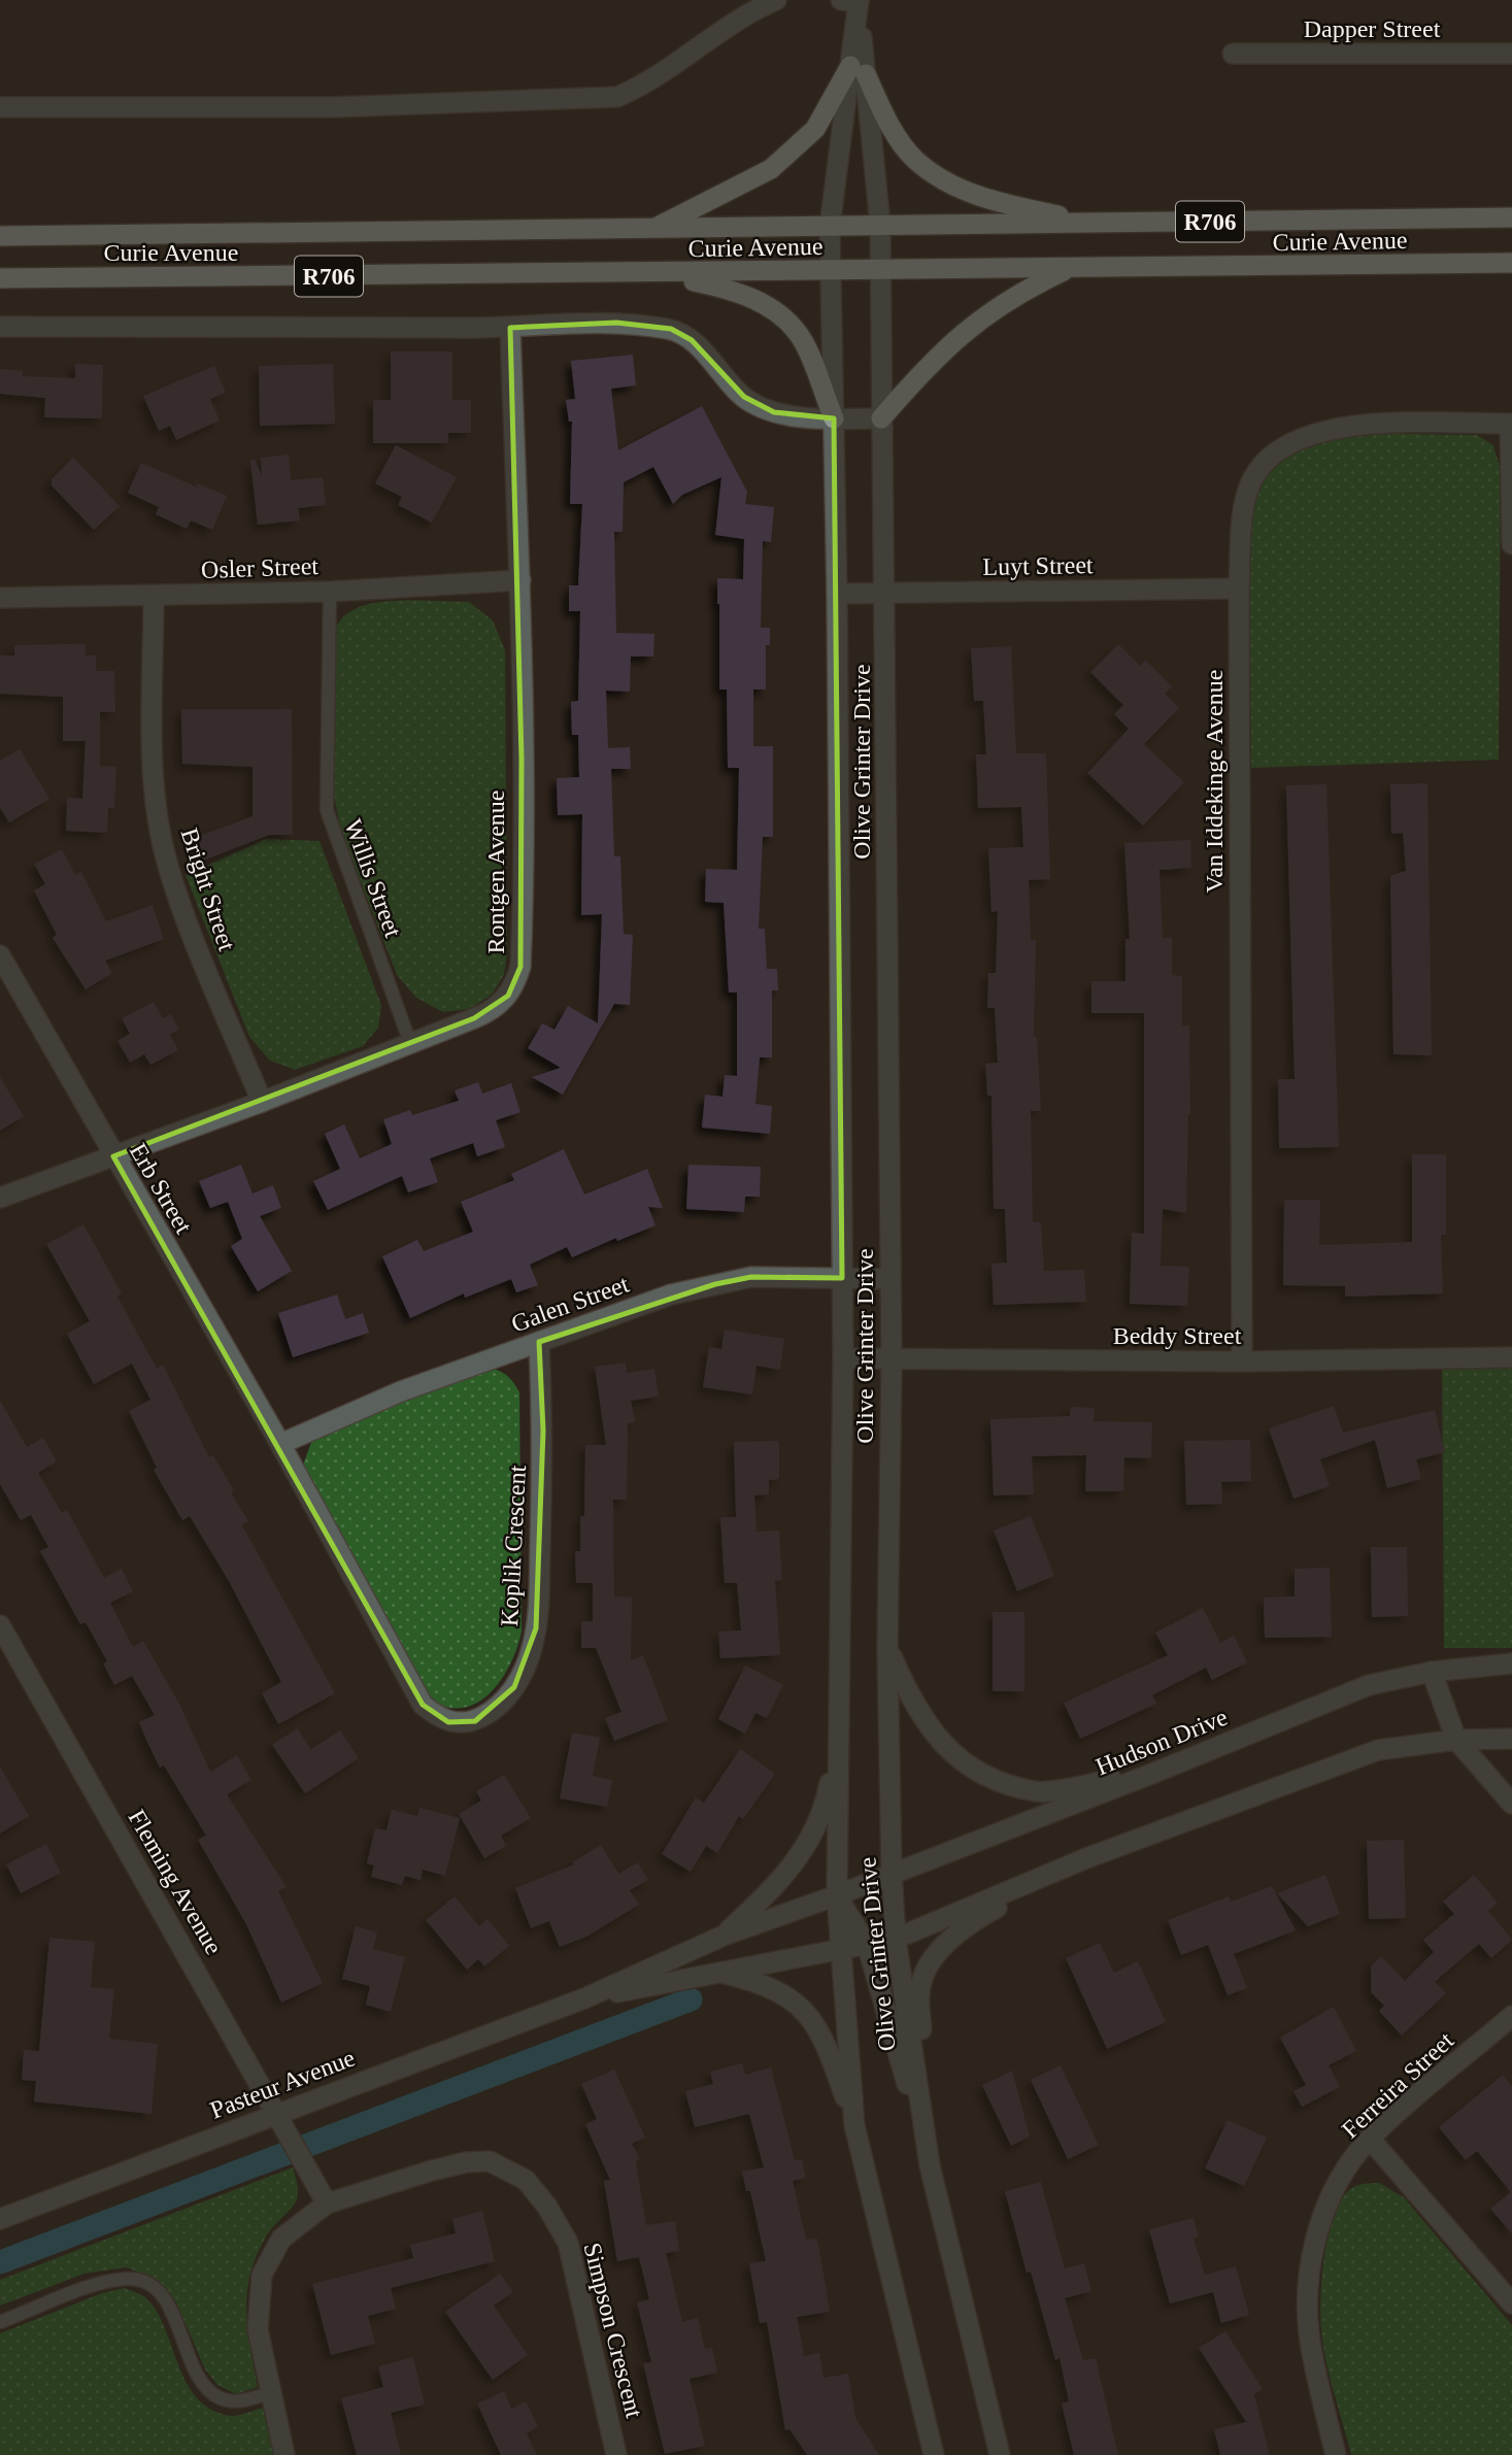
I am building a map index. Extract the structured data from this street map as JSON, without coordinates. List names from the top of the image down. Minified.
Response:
{"streets":{"main road":["R706","Curie Avenue"],"street":["Dapper Street","Luyt Street","Osler Street","Olive Grinter Drive","Van Iddekinge Avenue","Rontgen Avenue","Bright Street","Erb Street","Galen Street","Beddy Street","Koplik Crescent","Hudson Drive","Fleming Avenue","Pasteur Avenue","Ferreira Street","Simpson Crescent"],"lane":["Willis Street"]},"crossings":[["Curie Avenue","Olive Grinter Drive"],["Luyt Street","Olive Grinter Drive"],["Luyt Street","Van Iddekinge Avenue"],["Osler Street","Rontgen Avenue"],["Osler Street","Willis Street"],["Osler Street","Bright Street"],["Olive Grinter Drive","Galen Street"],["Olive Grinter Drive","Beddy Street"],["Olive Grinter Drive","Hudson Drive"],["Olive Grinter Drive","Pasteur Avenue"],["Van Iddekinge Avenue","Beddy Street"],["Rontgen Avenue","Willis Street"],["Rontgen Avenue","Bright Street"],["Rontgen Avenue","Erb Street"],["Erb Street","Galen Street"],["Erb Street","Koplik Crescent"],["Galen Street","Koplik Crescent"],["Hudson Drive","Pasteur Avenue"],["Fleming Avenue","Pasteur Avenue"],["Fleming Avenue","Simpson Crescent"]]}
